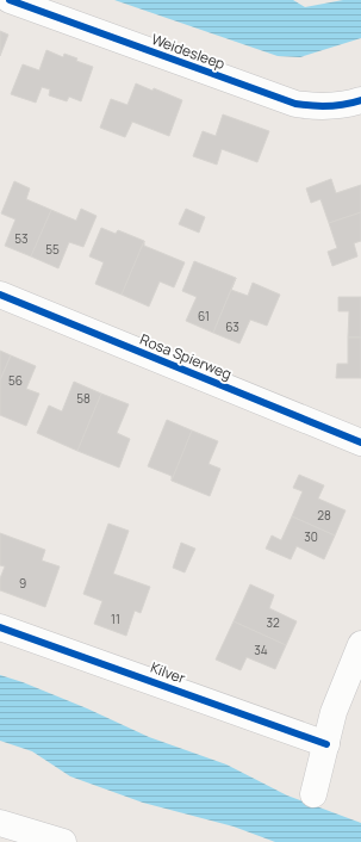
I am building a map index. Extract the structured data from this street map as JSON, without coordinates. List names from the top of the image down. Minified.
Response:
{"streets":{"street":["Weidesleep","Rosa Spierweg","Kilver"]},"house_numbers":["53","55","61","63","56","58","28","30","9","11","32","34"]}
